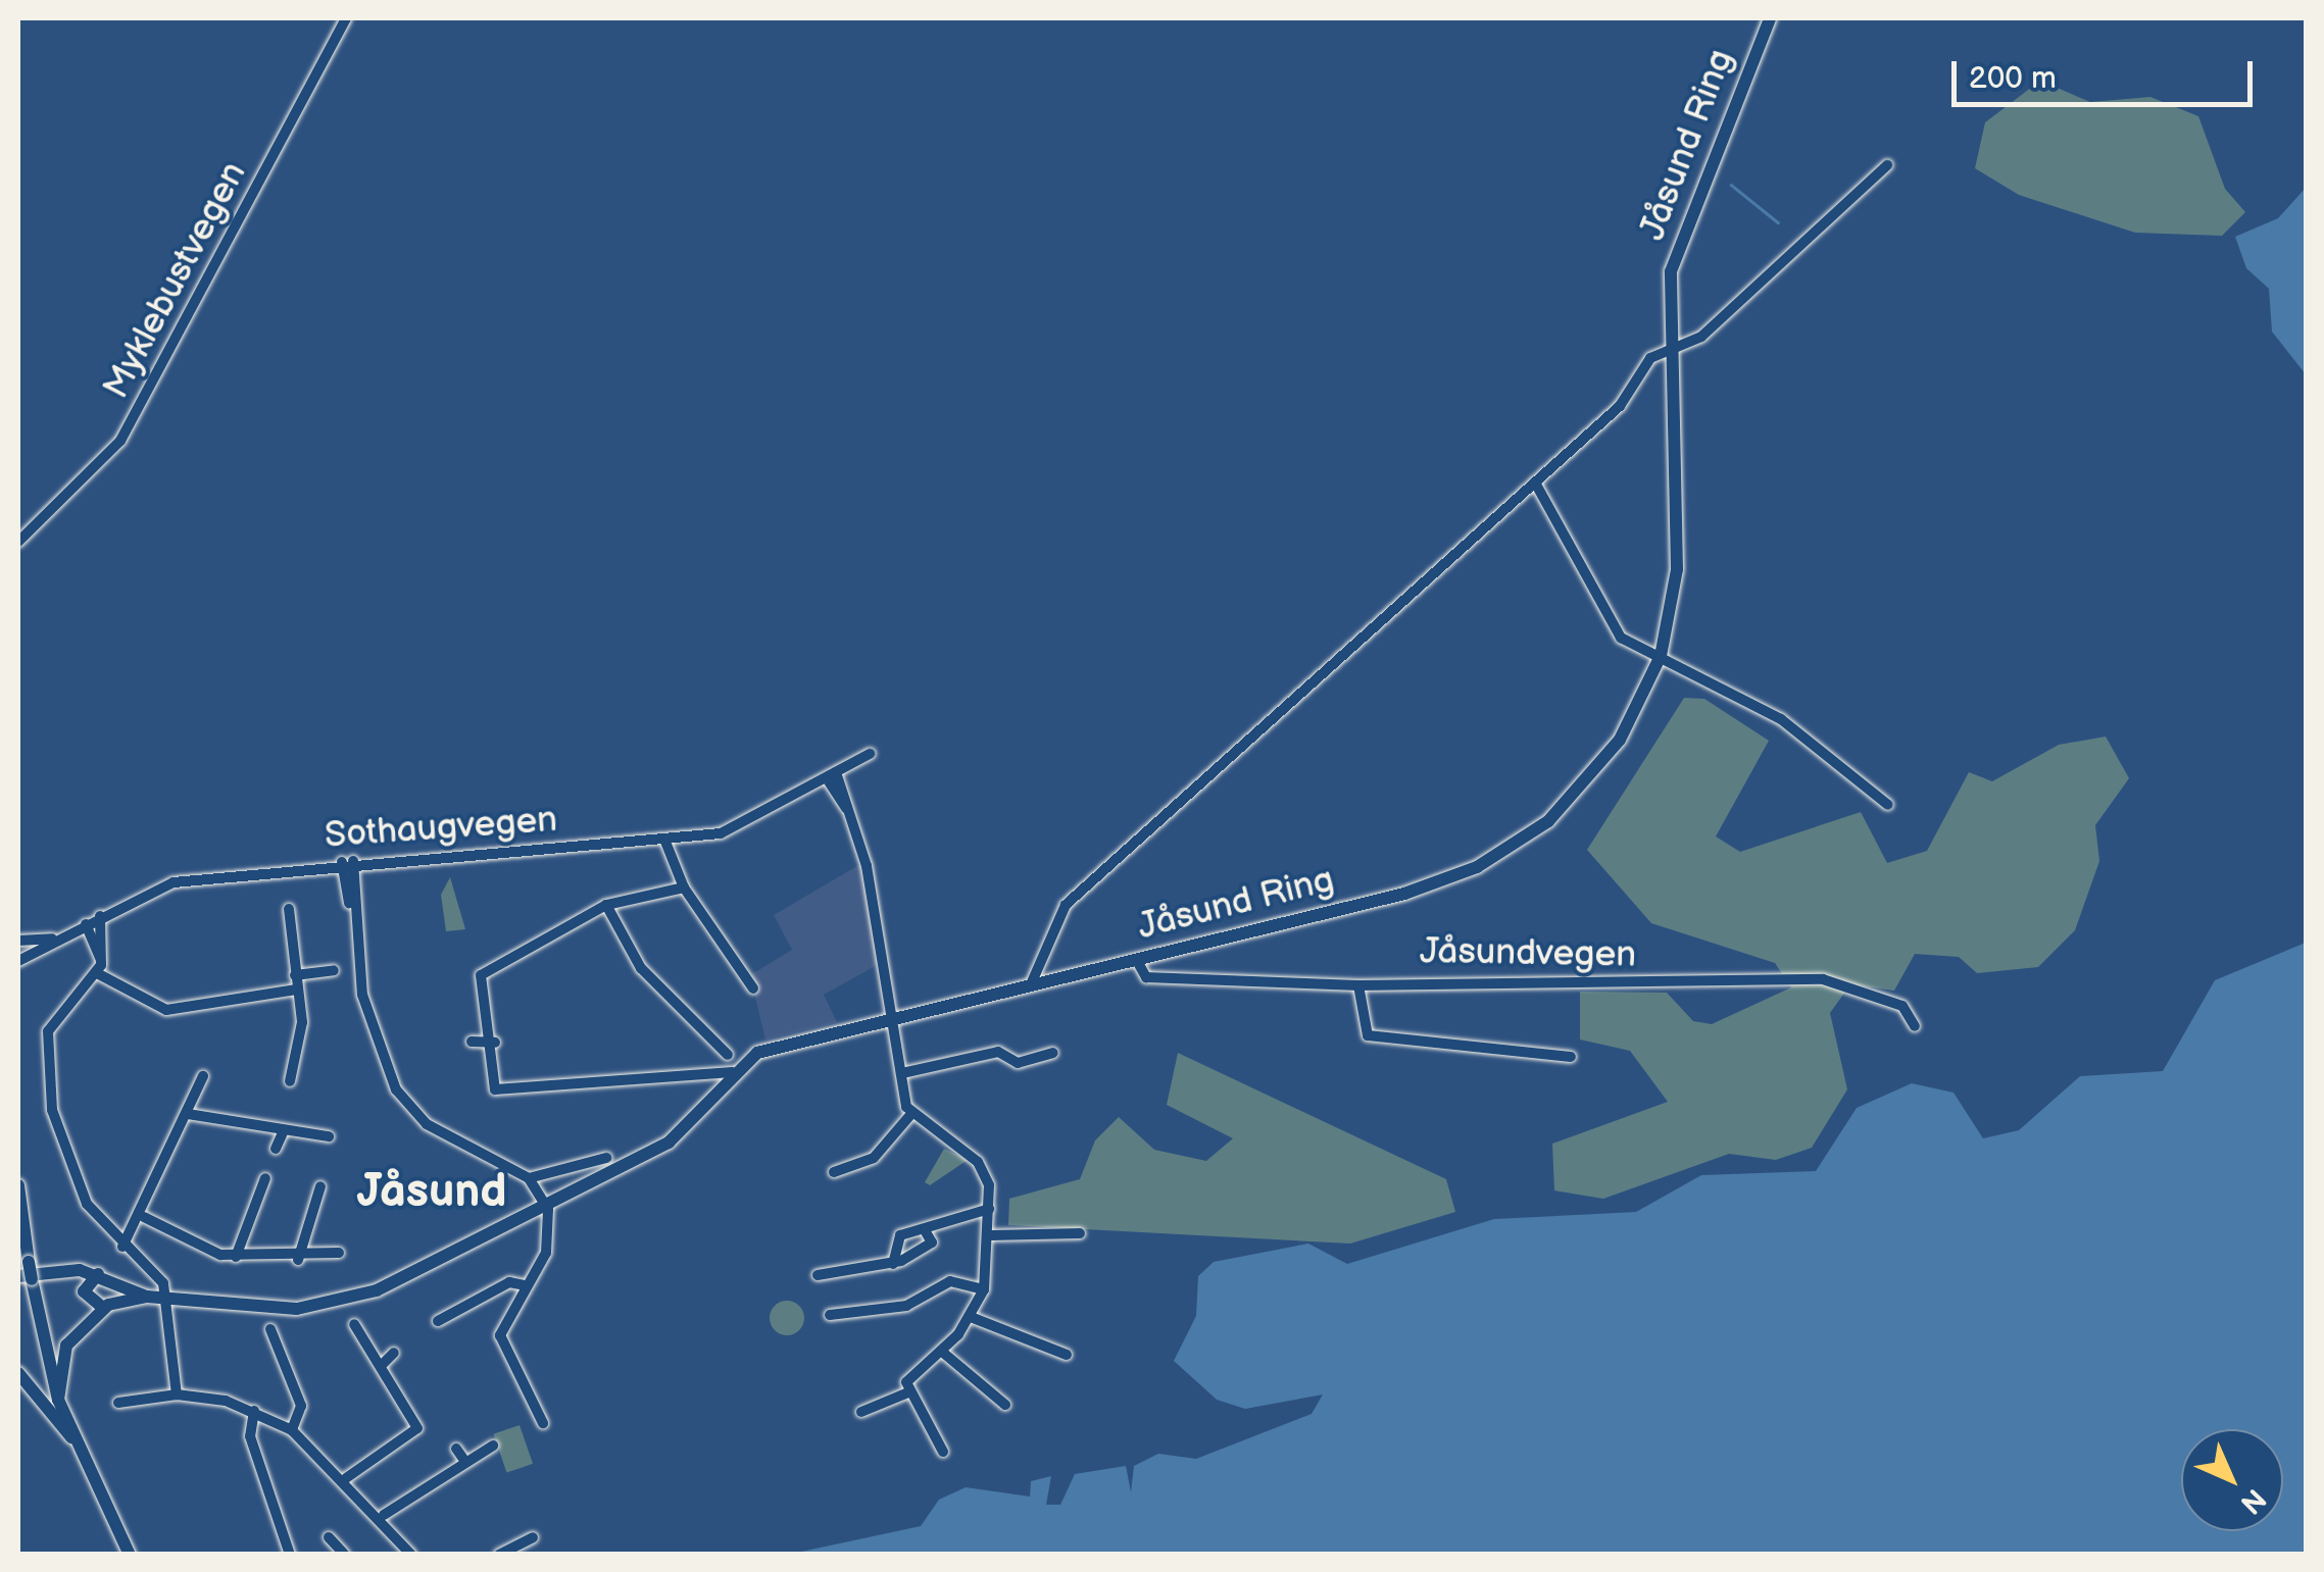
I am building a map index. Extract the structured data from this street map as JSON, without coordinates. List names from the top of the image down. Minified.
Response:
{"streets":{"main road":["Jåsund Ring"],"street":["Myklebustvegen","Sothaugvegen","Jåsundvegen"]},"crossings":[["Jåsund Ring","Jåsundvegen"]],"districts":["Jåsund"],"scale_bar":"200 m","north":"bottom right"}
